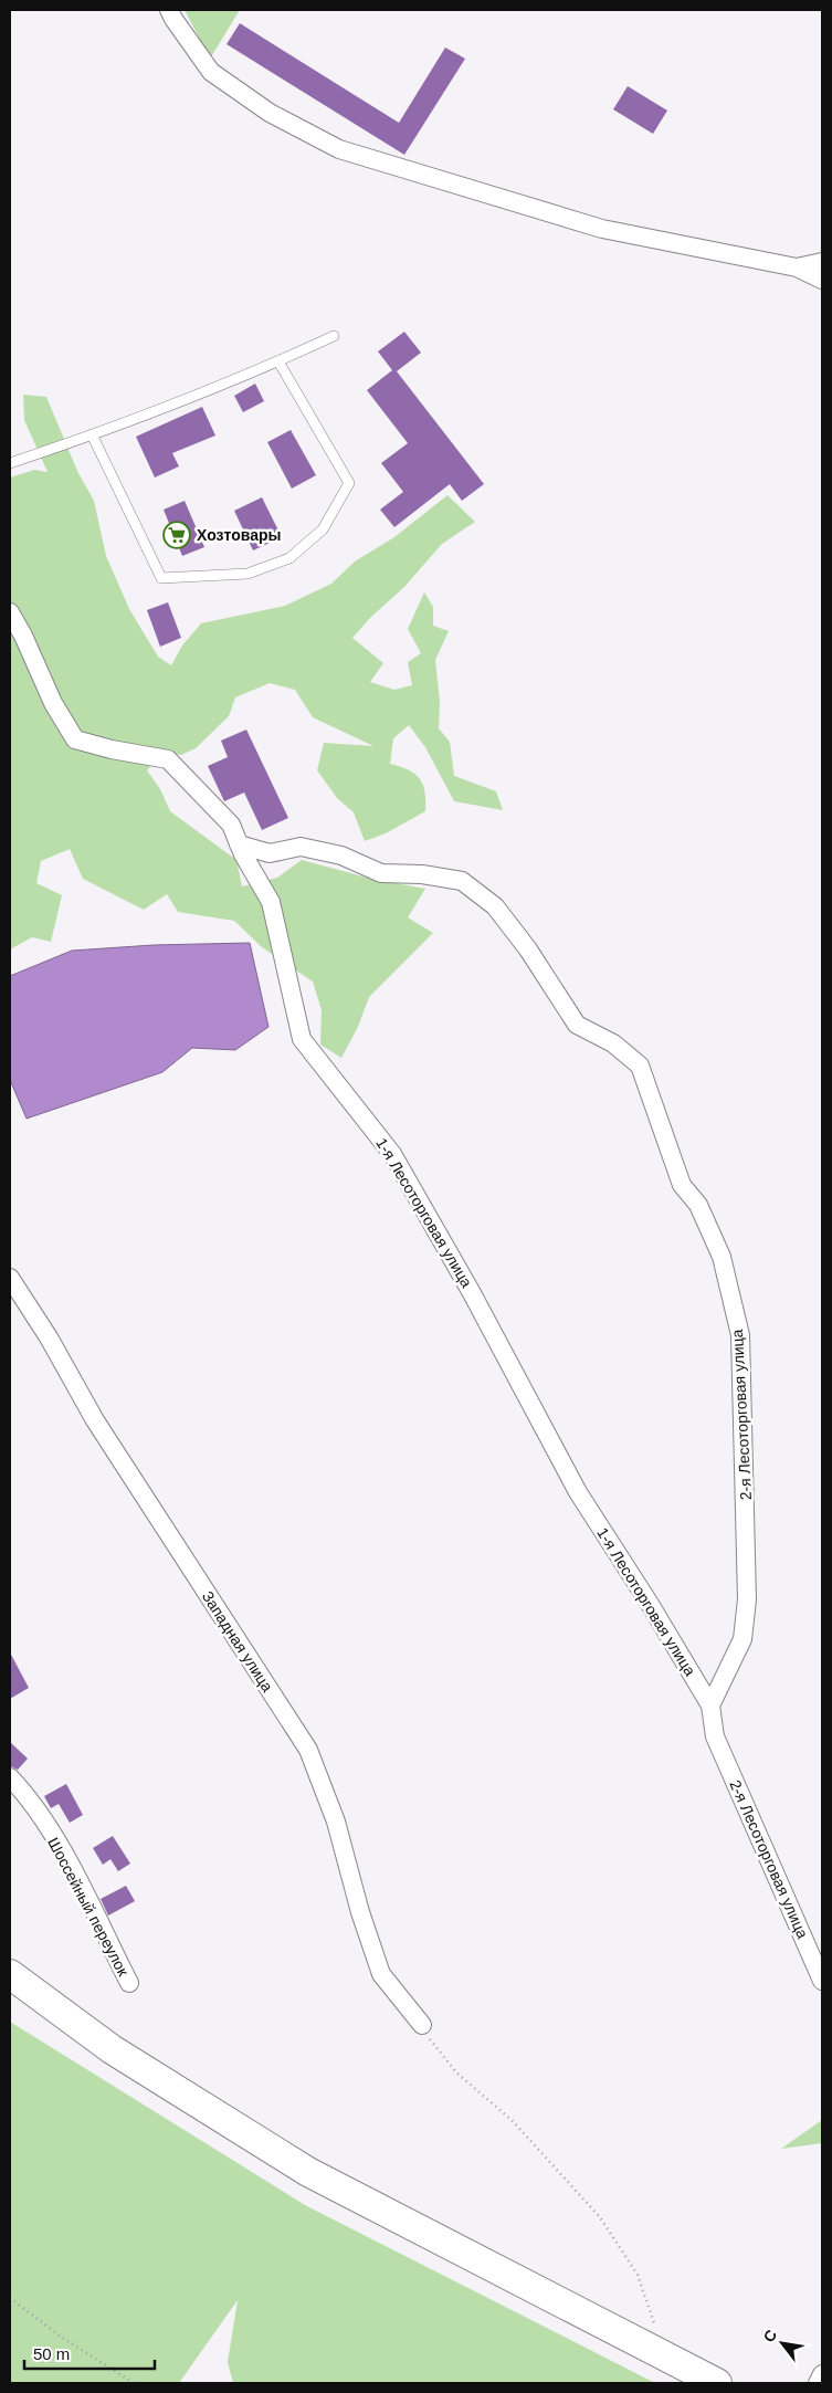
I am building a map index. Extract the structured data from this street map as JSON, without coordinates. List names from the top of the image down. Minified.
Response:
{"streets":{"street":["1-я Лесоторговая улица","2-я Лесоторговая улица","Западная улица","Шоссейный переулок"]},"crossings":[["1-я Лесоторговая улица","2-я Лесоторговая улица"]],"places":{"supermarket":["Хозтовары"]},"scale_bar":"50 m","north":"top left"}
